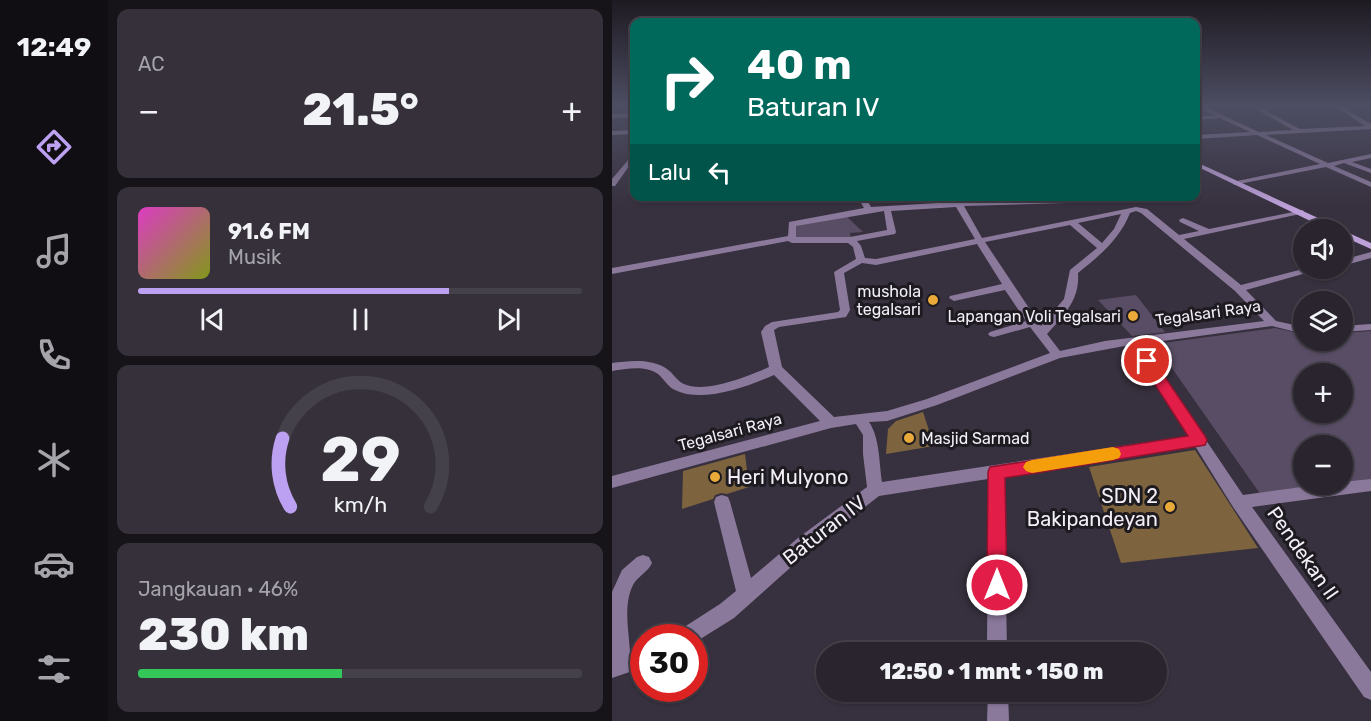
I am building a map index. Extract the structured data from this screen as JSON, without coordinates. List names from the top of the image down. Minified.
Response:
{"streets":{"street":["Tegalsari Raya","Baturan IV","Pendekan II"]},"crossings":[["Tegalsari Raya","Pendekan II"],["Baturan IV","Pendekan II"]],"places":["mushola tegalsari","Lapangan Voli Tegalsari","Masjid Sarmad","Heri Mulyono","SDN 2 Bakipandeyan"],"page":{"tabs":"12:49","tile":["AC",["Jangkauan · 46%","230 km"]],"turn":["40 m","Baturan IV"],"heat":["−","21.5°","+"],"then":"Lalu","song":["91.6 FM","Musik"],"map_buttons":["+","−"],"limit":"30","trip":"12:50 · 1 mnt · 150 m","gauge":["29","km/h"]}}
